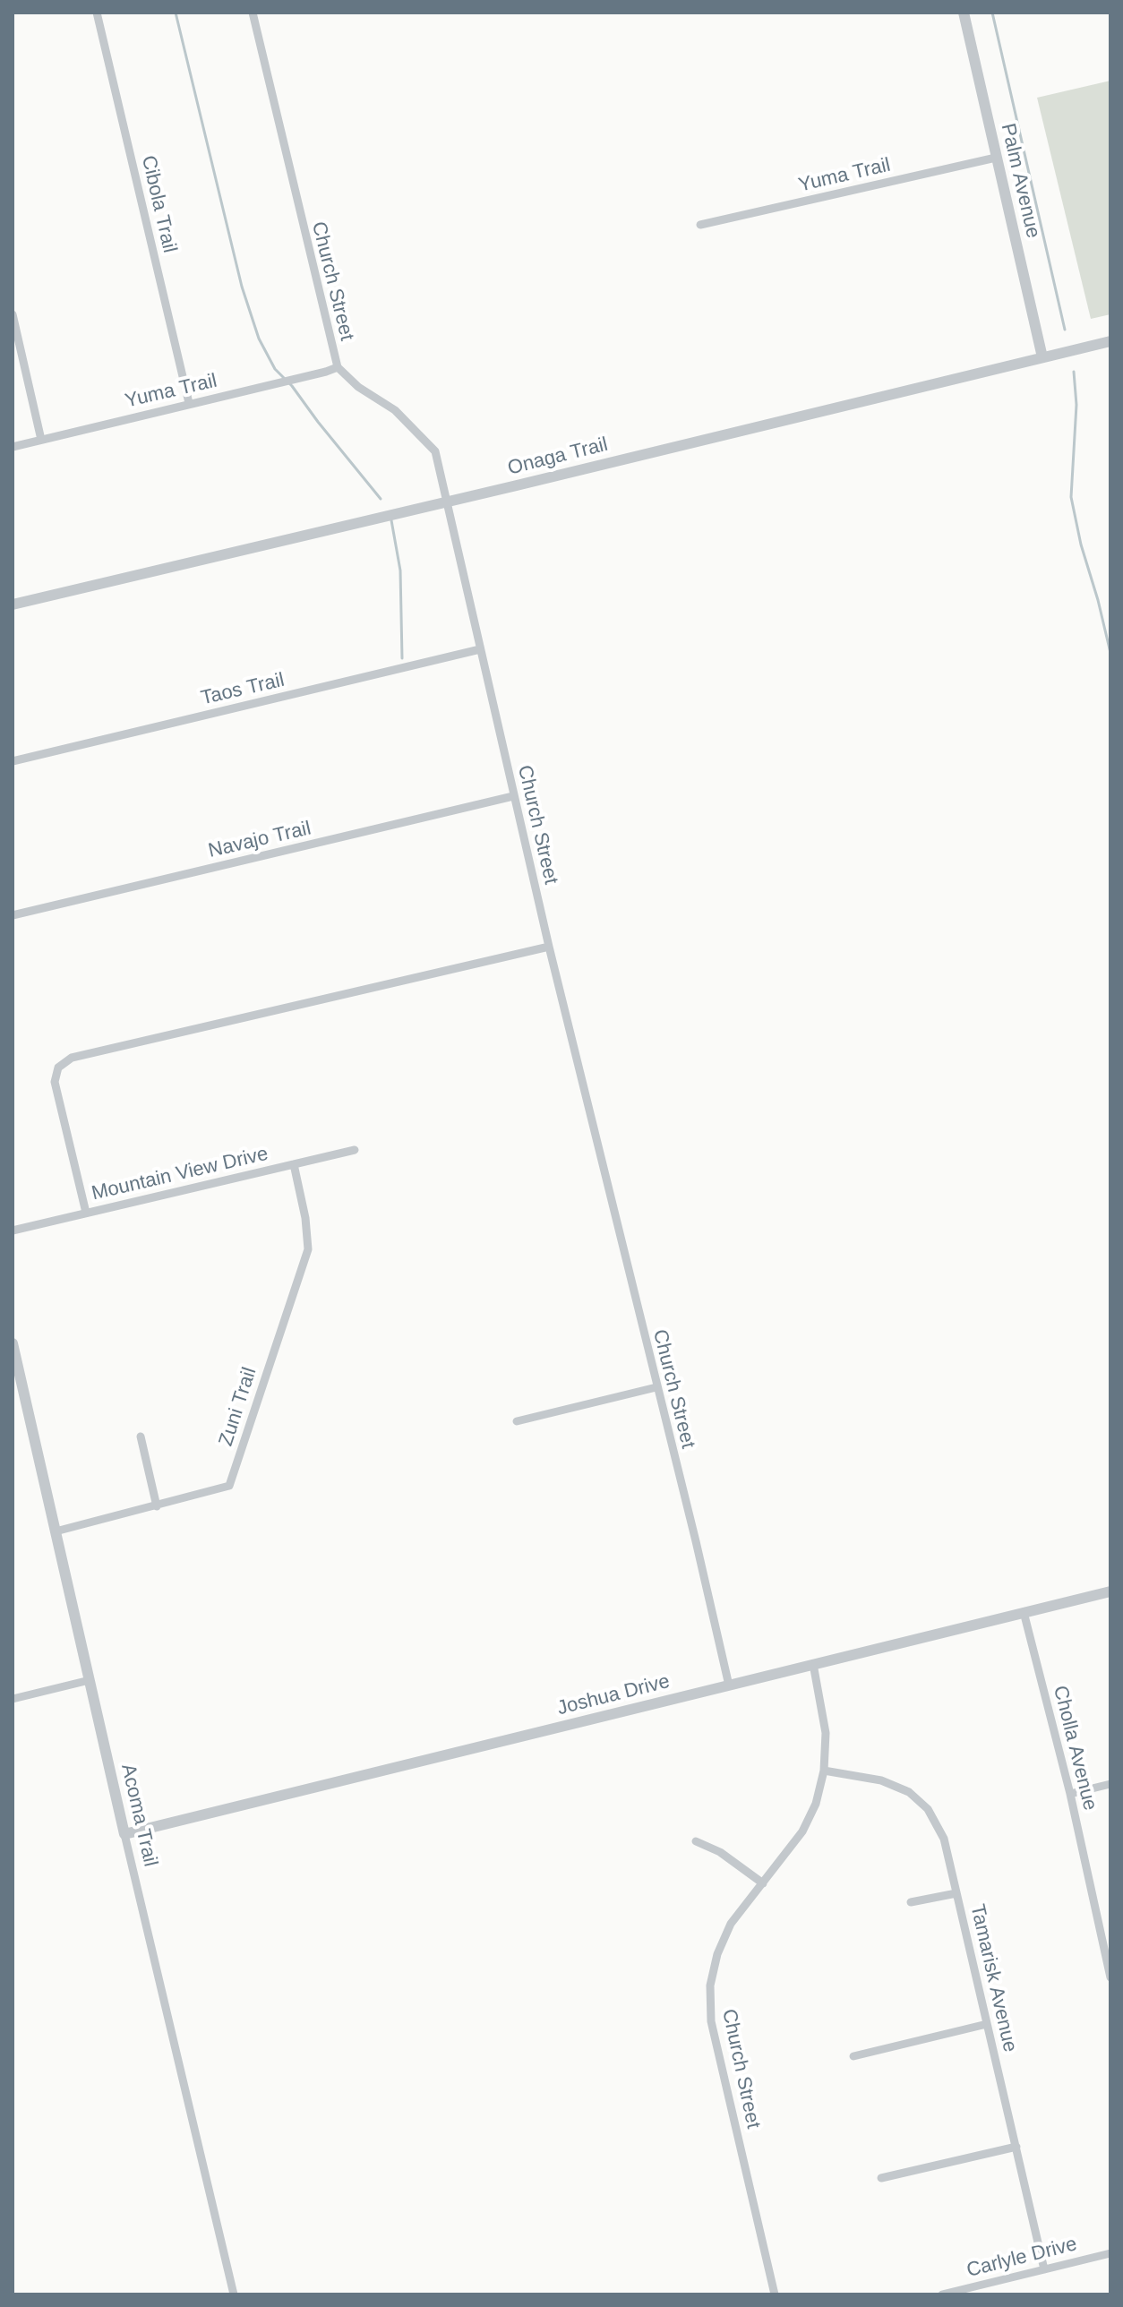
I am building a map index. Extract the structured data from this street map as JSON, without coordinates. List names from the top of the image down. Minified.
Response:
{"streets":{"street":["Yuma Trail","Palm Avenue","Cibola Trail","Church Street","Onaga Trail","Taos Trail","Navajo Trail","Mountain View Drive","Zuni Trail","Joshua Drive","Cholla Avenue","Acoma Trail","Tamarisk Avenue","Carlyle Drive"]},"crossings":[["Yuma Trail","Palm Avenue"],["Yuma Trail","Cibola Trail"],["Yuma Trail","Church Street"],["Palm Avenue","Onaga Trail"],["Church Street","Onaga Trail"],["Church Street","Taos Trail"],["Church Street","Navajo Trail"],["Church Street","Joshua Drive"],["Church Street","Tamarisk Avenue"],["Mountain View Drive","Zuni Trail"],["Zuni Trail","Acoma Trail"],["Joshua Drive","Cholla Avenue"],["Joshua Drive","Acoma Trail"],["Tamarisk Avenue","Carlyle Drive"]]}
